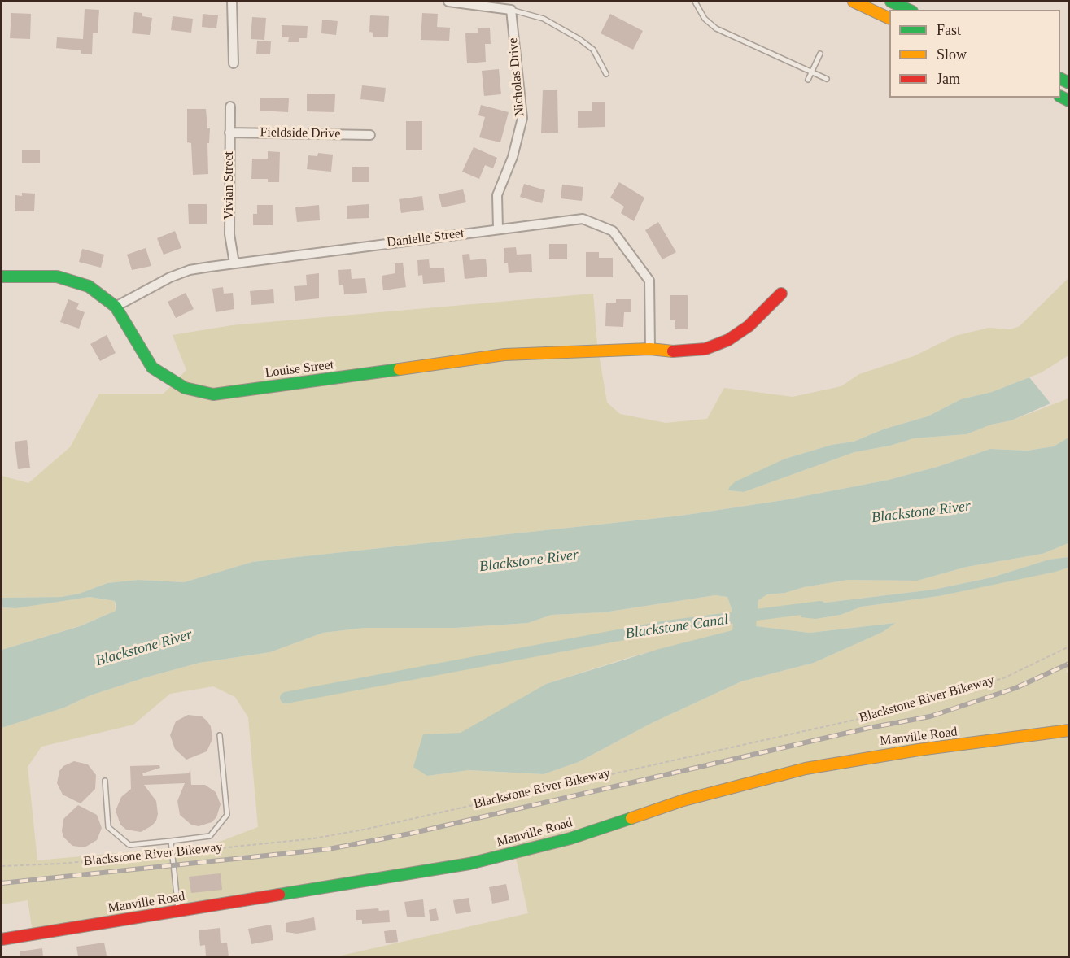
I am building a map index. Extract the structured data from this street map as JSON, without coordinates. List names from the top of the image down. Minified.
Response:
{"streets":{"main road":["Louise Street","Manville Road"],"street":["Nicholas Drive","Fieldside Drive","Vivian Street","Danielle Street"],"path":["Blackstone River Bikeway"]},"crossings":[["Nicholas Drive","Danielle Street"],["Fieldside Drive","Vivian Street"],["Vivian Street","Danielle Street"],["Danielle Street","Louise Street"]],"water":["Blackstone River","Blackstone Canal"],"legend":["Fast","Slow","Jam"]}
